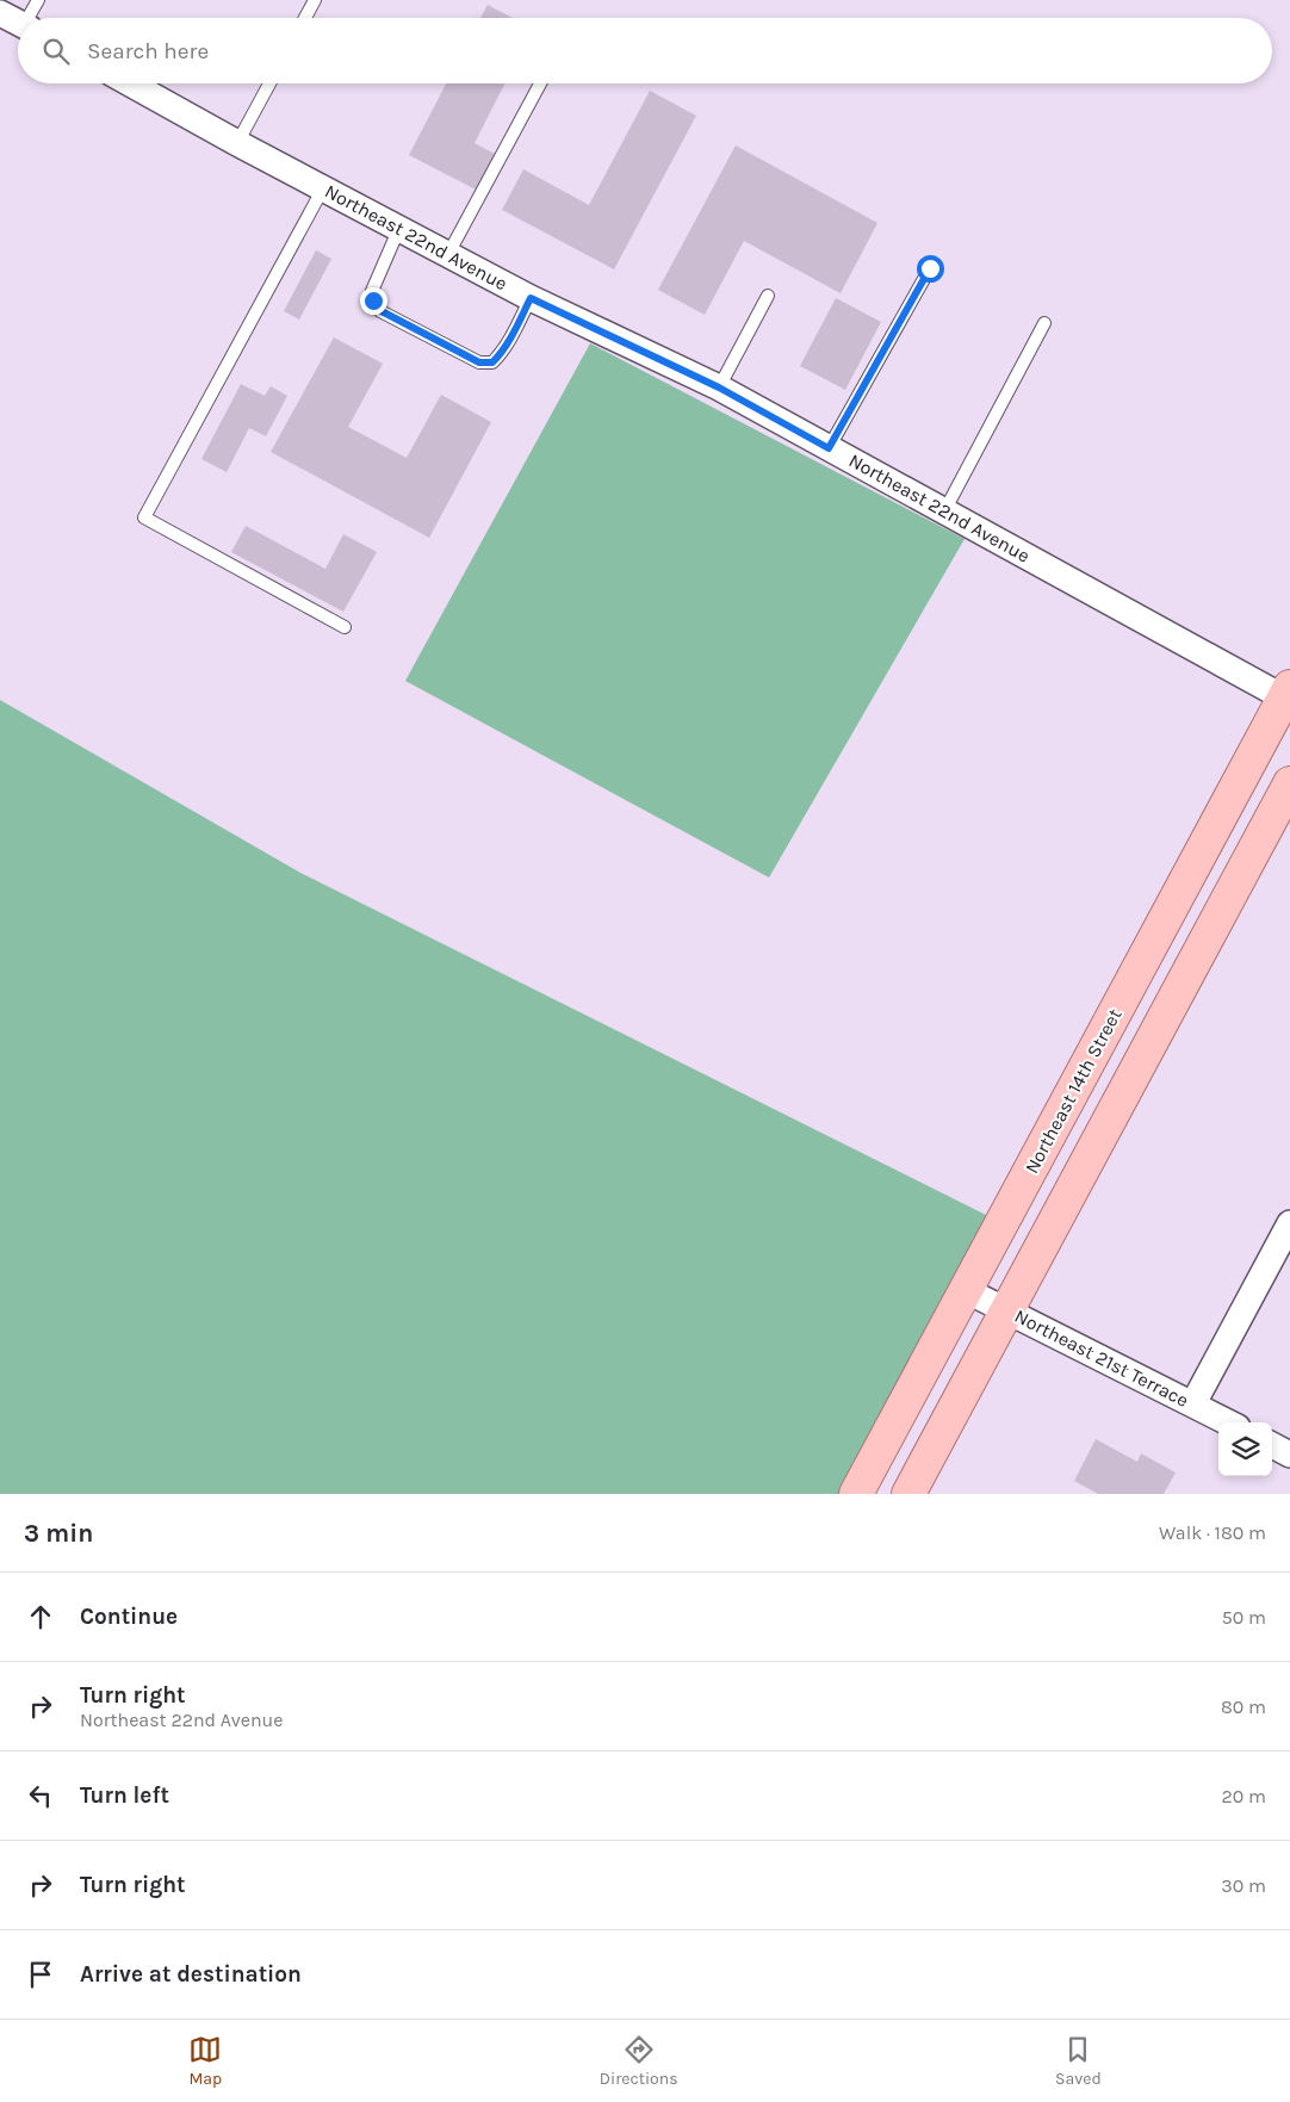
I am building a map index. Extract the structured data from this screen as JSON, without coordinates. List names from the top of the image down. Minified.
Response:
{"streets":{"main road":["Northeast 14th Street"],"street":["Northeast 22nd Avenue","Northeast 21st Terrace"]},"crossings":[["Northeast 22nd Avenue","Northeast 14th Street"],["Northeast 14th Street","Northeast 21st Terrace"]],"page":{"search":"Search here","heading":["3 min","Walk · 180 m"],"list":[["Continue","50 m"],["Turn right","Northeast 22nd Avenue","80 m"],["Turn left","20 m"],["Turn right","30 m"],"Arrive at destination"],"nav":["Map","Directions","Saved"]}}
